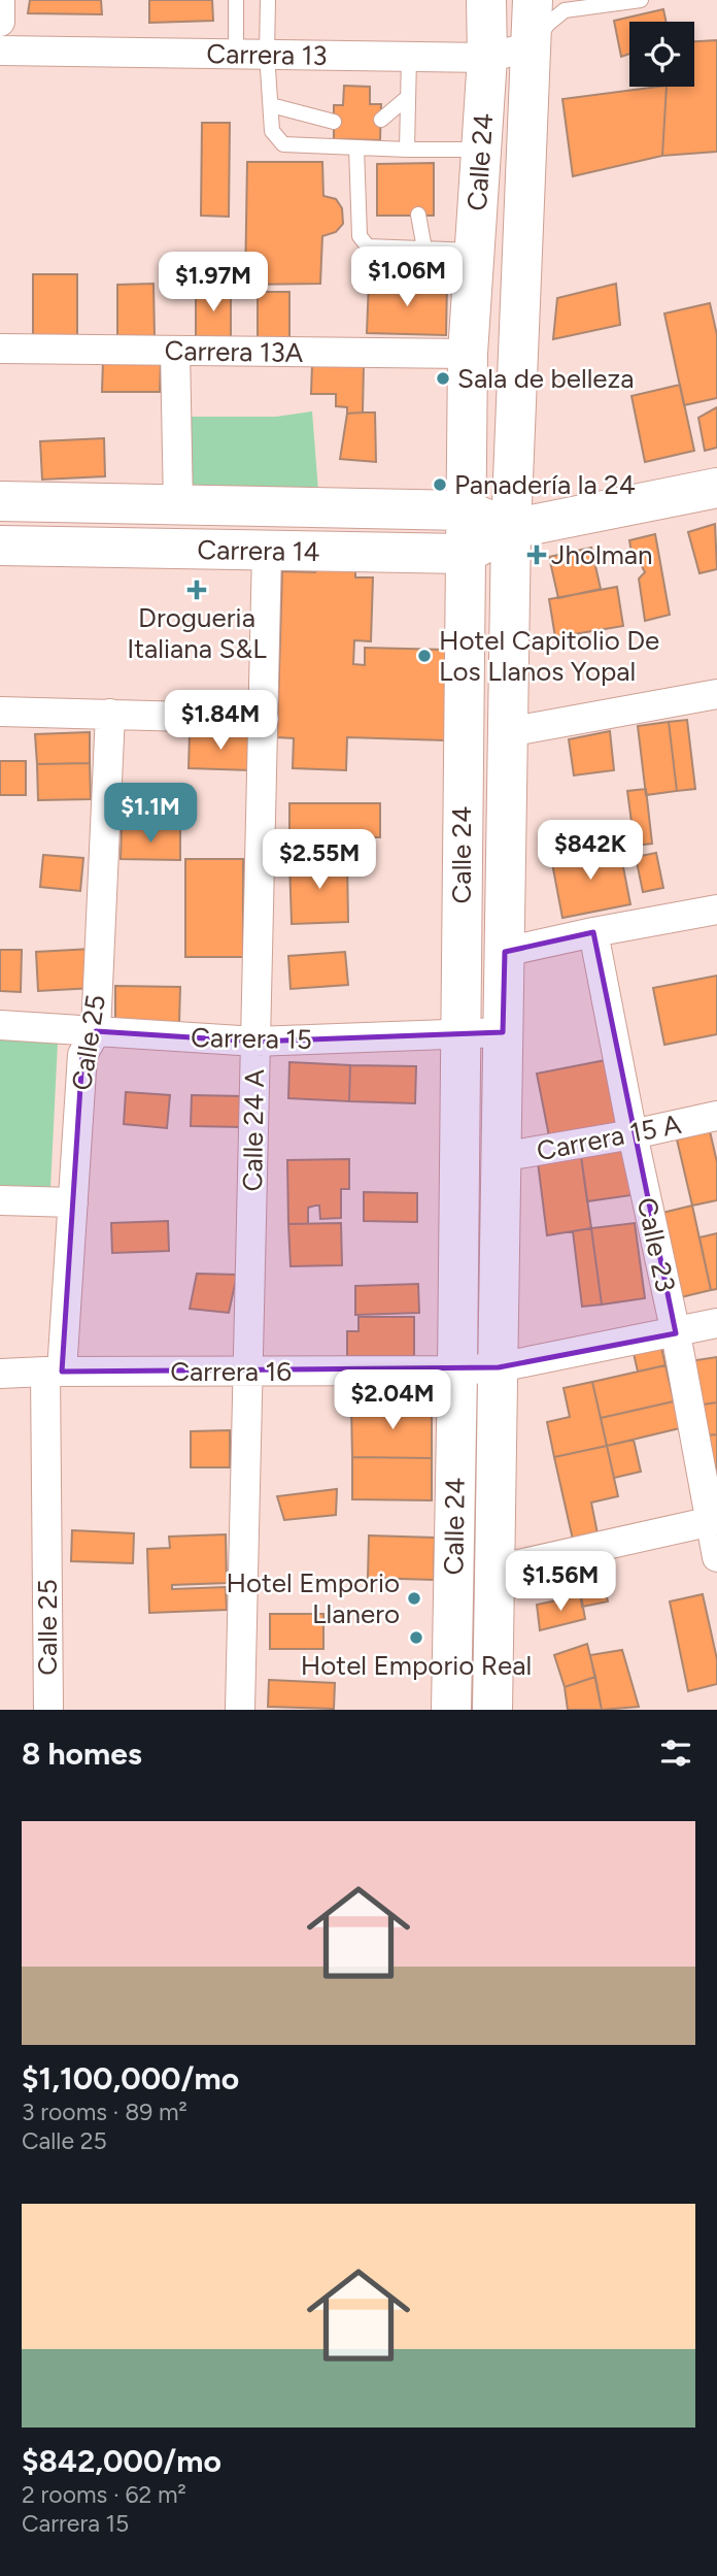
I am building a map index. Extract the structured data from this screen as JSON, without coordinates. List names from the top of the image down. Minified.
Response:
{"streets":{"street":["Carrera 13","Calle 24","Carrera 13A","Carrera 14","Carrera 15","Calle 25","Calle 24 A","Carrera 15 A","Calle 23","Carrera 16"]},"crossings":[["Carrera 13","Calle 24"],["Calle 24","Carrera 13A"],["Calle 24","Carrera 14"],["Calle 24","Carrera 15"],["Calle 24","Carrera 15 A"],["Calle 24","Carrera 16"],["Carrera 14","Calle 24 A"],["Carrera 15","Calle 25"],["Carrera 15","Calle 24 A"],["Calle 25","Carrera 16"],["Calle 24 A","Carrera 16"],["Carrera 15 A","Calle 23"],["Calle 23","Carrera 16"]],"places":{"other":["Sala de belleza","Panadería la 24","Hotel Capitolio De Los Llanos Yopal","Hotel Emporio Llanero","Hotel Emporio Real"],"health":["Jholman","Drogueria Italiana S&L"]},"page":{"price":["$1.06M","$1.97M","$1.84M","$1.1M","$842K","$2.55M","$2.04M","$1.56M"],"heading":"8 homes","list":[{"name":"$1,100,000/mo","note":"3 rooms · 89 m² · Calle 25"},{"name":"$842,000/mo","note":"2 rooms · 62 m² · Carrera 15"}]}}
